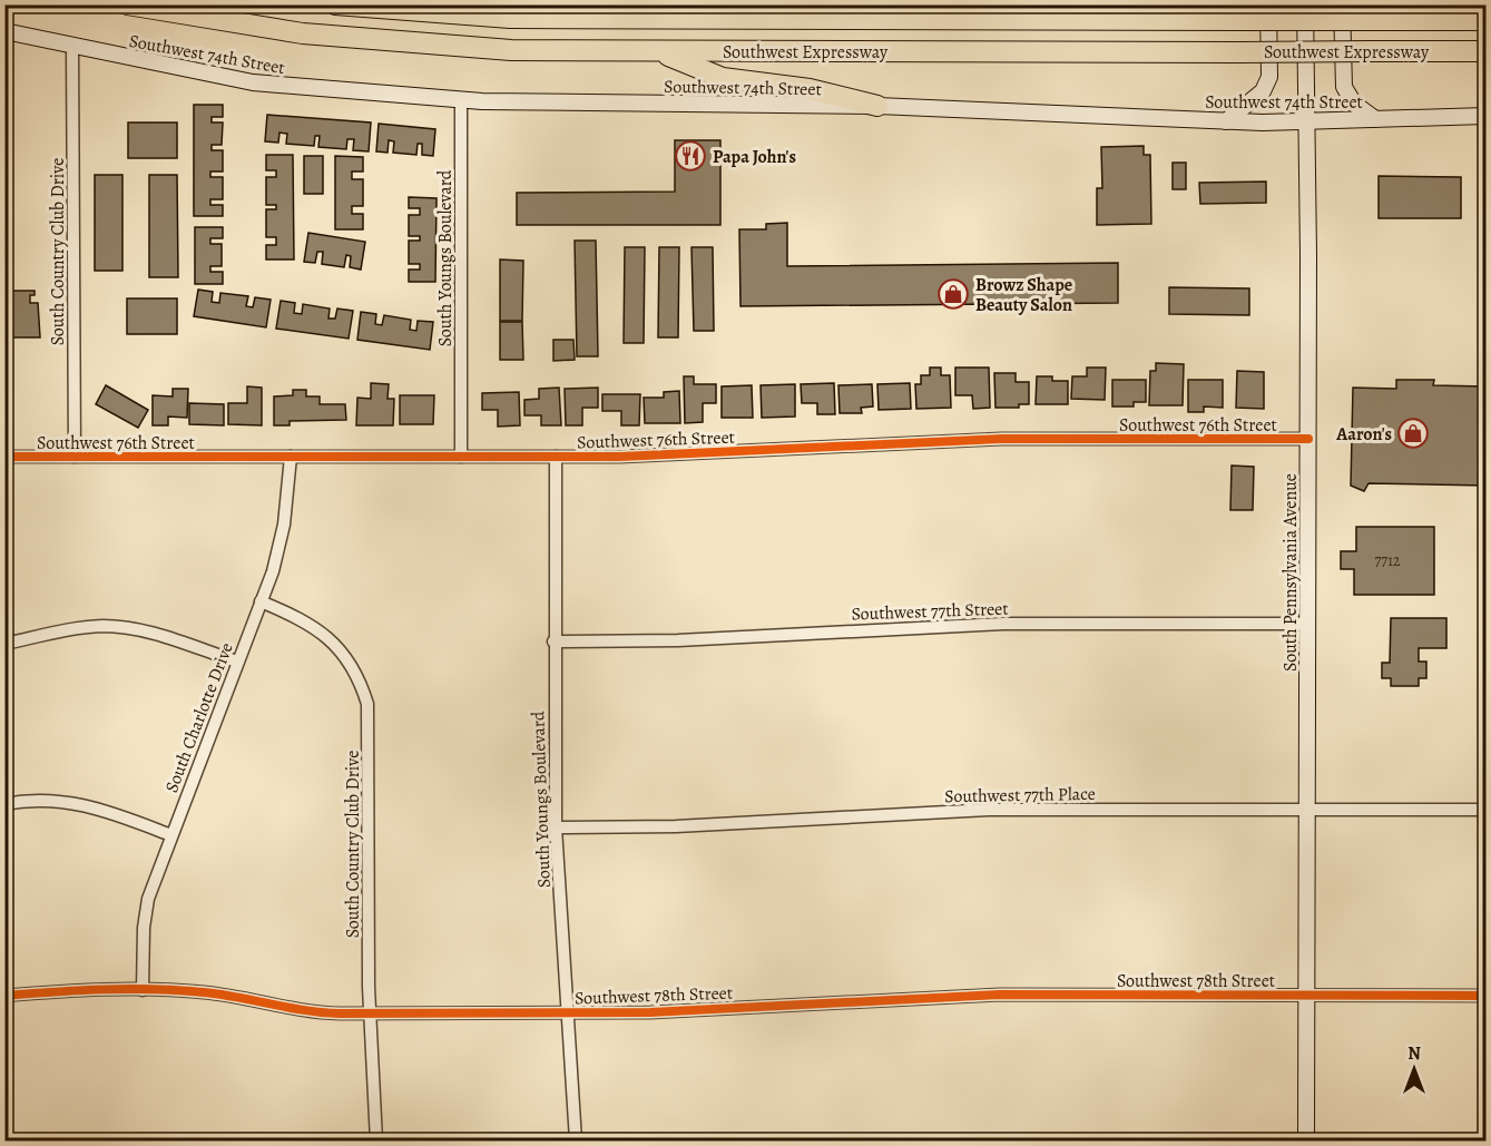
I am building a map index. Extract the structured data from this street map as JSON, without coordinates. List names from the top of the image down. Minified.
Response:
{"streets":{"highway":["Southwest Expressway"],"main road":["Southwest 74th Street","South Pennsylvania Avenue"],"street":["South Country Club Drive","South Youngs Boulevard","Southwest 76th Street","Southwest 77th Street","South Charlotte Drive","Southwest 77th Place","Southwest 78th Street"]},"crossings":[["Southwest 74th Street","South Country Club Drive"],["Southwest 74th Street","South Youngs Boulevard"],["Southwest 74th Street","South Pennsylvania Avenue"],["South Country Club Drive","Southwest 76th Street"],["South Country Club Drive","South Charlotte Drive"],["South Country Club Drive","Southwest 78th Street"],["South Youngs Boulevard","Southwest 76th Street"],["South Youngs Boulevard","Southwest 77th Street"],["South Youngs Boulevard","Southwest 77th Place"],["South Youngs Boulevard","Southwest 78th Street"],["Southwest 76th Street","South Pennsylvania Avenue"],["Southwest 76th Street","South Charlotte Drive"],["South Pennsylvania Avenue","Southwest 77th Street"],["South Pennsylvania Avenue","Southwest 77th Place"],["South Pennsylvania Avenue","Southwest 78th Street"],["South Charlotte Drive","Southwest 78th Street"]],"places":{"restaurant":["Papa John's"],"shop":["Browz Shape Beauty Salon","Aaron's"]},"house_numbers":["7712"],"north":"top"}
